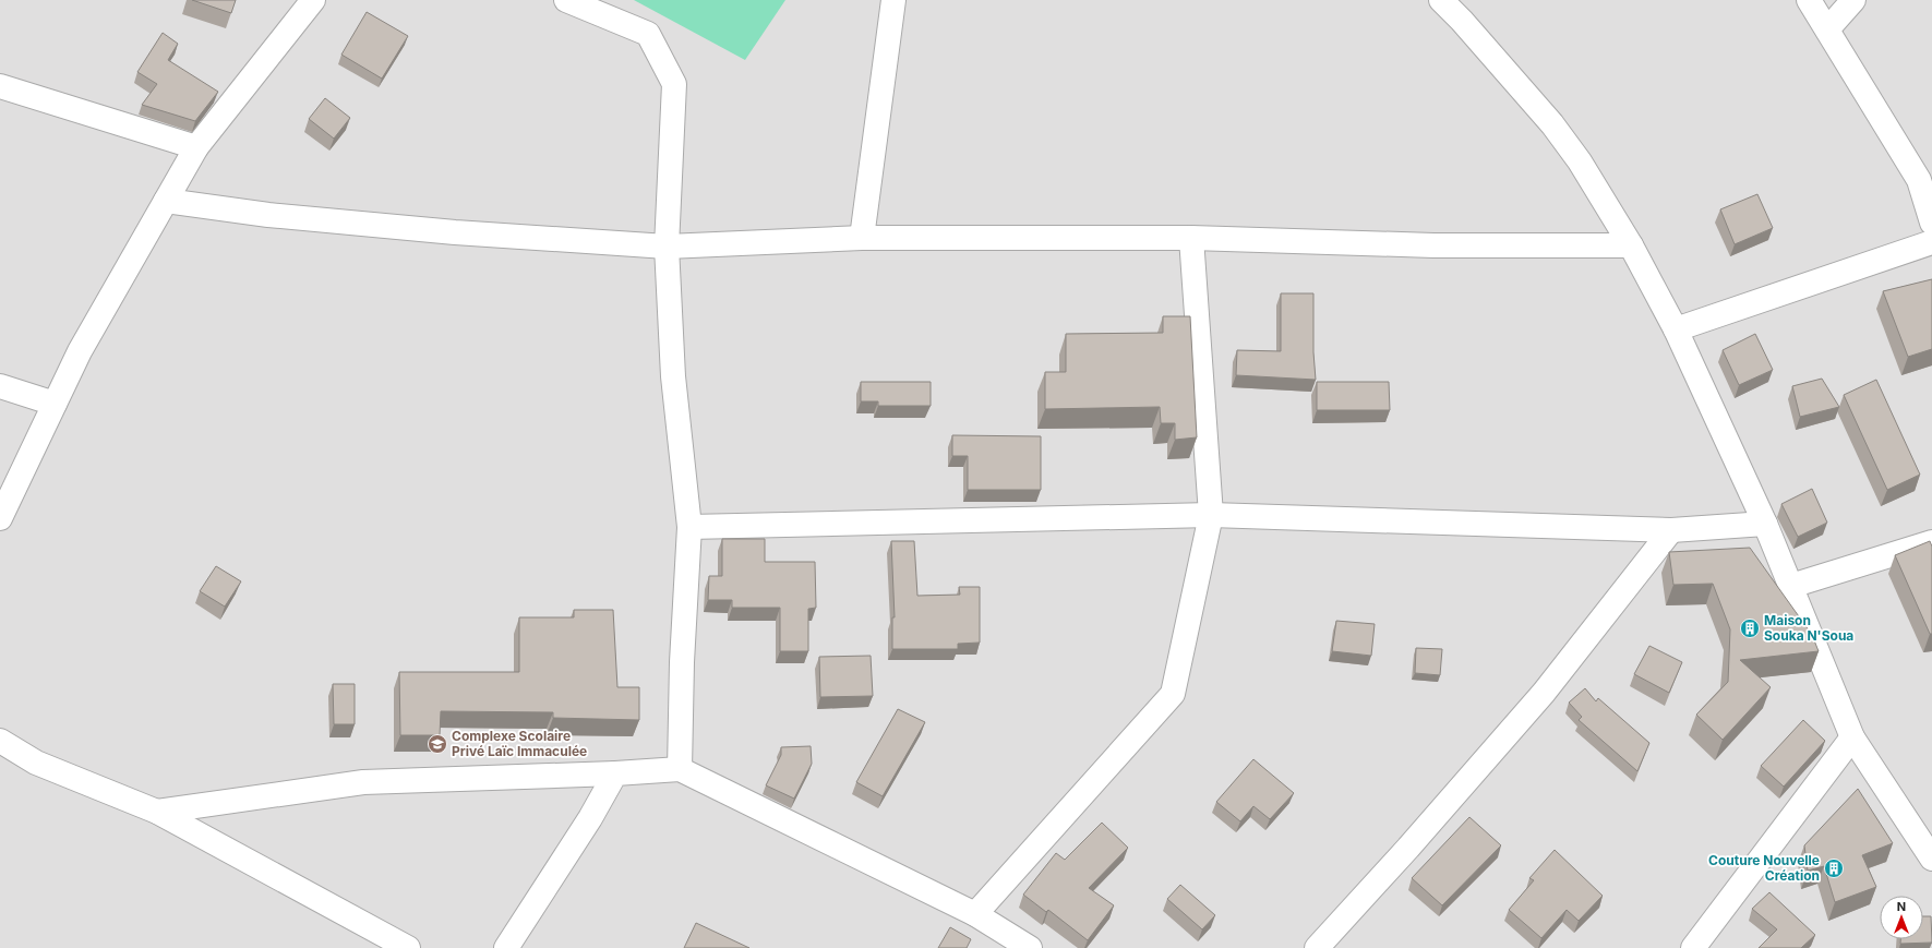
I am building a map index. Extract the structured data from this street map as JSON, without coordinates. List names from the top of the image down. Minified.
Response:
{"places":{"building":["Maison Souka N'Soua","Couture Nouvelle Création"],"school or university":["Complexe Scolaire Privé Laïc Immaculée"]},"north":"top"}
